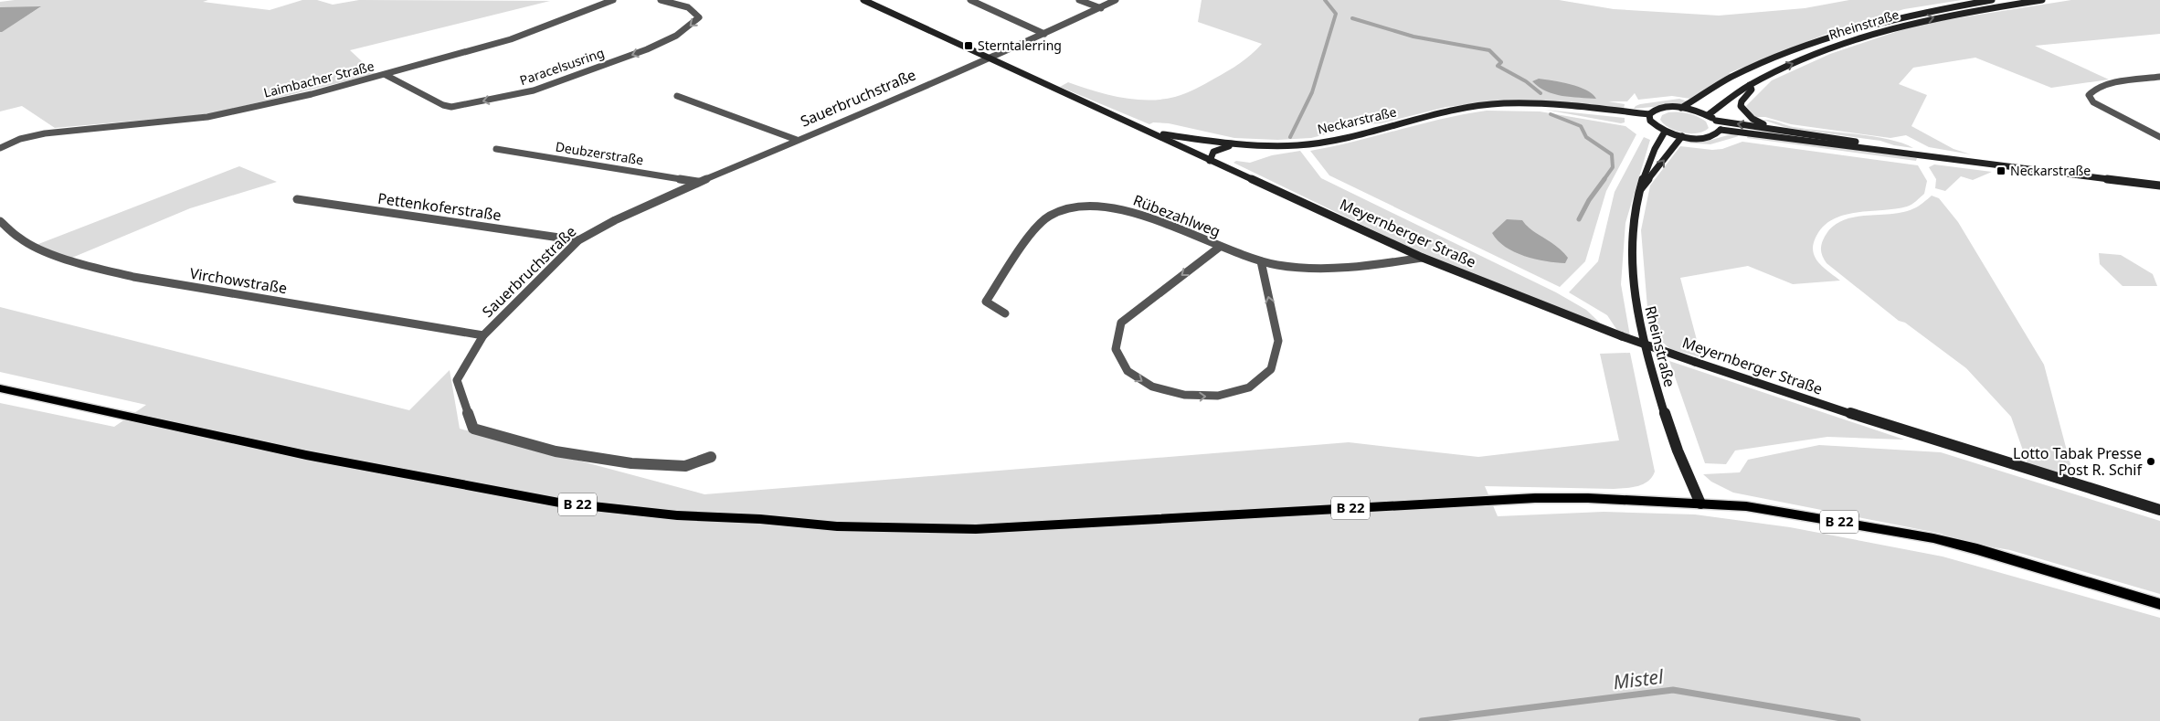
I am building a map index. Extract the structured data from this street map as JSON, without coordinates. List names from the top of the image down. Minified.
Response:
{"streets":{"main road":["B 22"],"street":["Rheinstraße","Paracelsusring","Laimbacher Straße","Sauerbruchstraße","Neckarstraße","Deubzerstraße","Pettenkoferstraße","Rübezahlweg","Meyernberger Straße","Virchowstraße"]},"crossings":[["Rheinstraße","B 22"],["Paracelsusring","Laimbacher Straße"],["Sauerbruchstraße","Deubzerstraße"],["Sauerbruchstraße","Pettenkoferstraße"],["Sauerbruchstraße","Meyernberger Straße"],["Sauerbruchstraße","Virchowstraße"],["Neckarstraße","Meyernberger Straße"],["Rübezahlweg","Meyernberger Straße"]],"water":["Mistel"],"places":{"transit":["Sterntalerring","Neckarstraße"],"other":["Lotto Tabak Presse Post R. Schif"]}}
